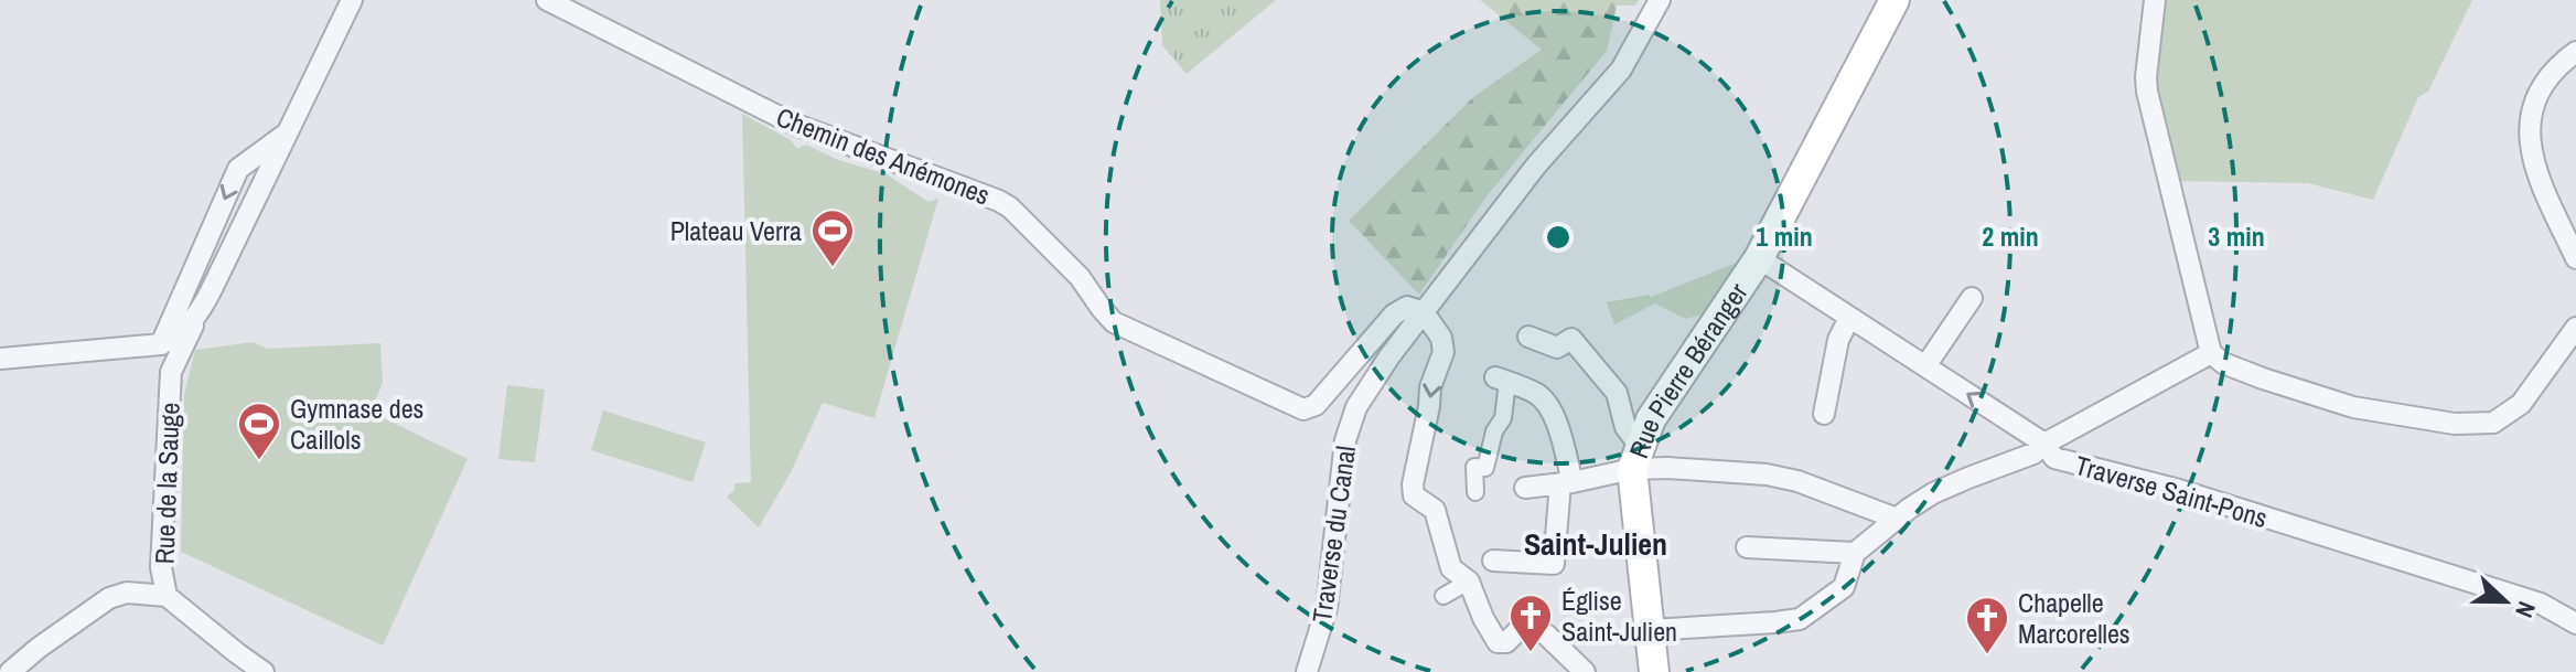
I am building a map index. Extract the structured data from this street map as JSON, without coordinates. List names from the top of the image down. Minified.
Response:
{"streets":{"main road":["Rue Pierre Béranger"],"street":["Chemin des Anémones","Rue de la Sauge","Traverse Saint-Pons","Traverse du Canal"]},"crossings":[["Chemin des Anémones","Traverse du Canal"],["Rue Pierre Béranger","Traverse Saint-Pons"]],"districts":["Saint-Julien"],"places":{"sports":["Plateau Verra","Gymnase des Caillols"],"church":["Église Saint-Julien","Chapelle Marcorelles"]},"north":"right","rings":["1 min","2 min","3 min"]}
